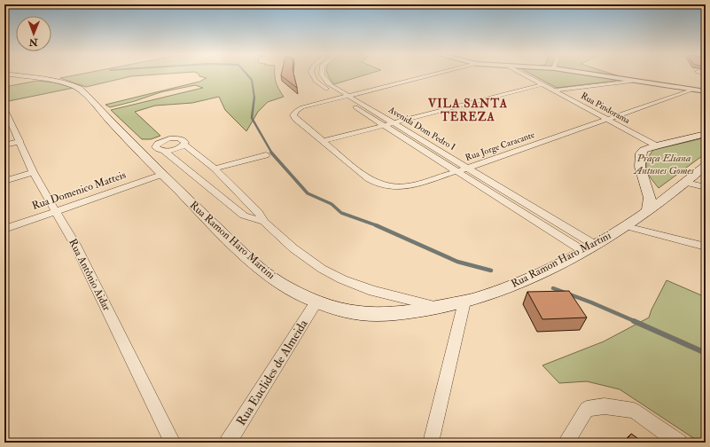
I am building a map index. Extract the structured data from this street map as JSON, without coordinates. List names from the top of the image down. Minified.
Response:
{"streets":{"main road":["Rua Ramon Haro Martini"],"street":["Rua Pindorama","Avenida Dom Pedro I","Rua Jorge Caracante","Rua Domenico Matteis","Rua Antônio Aidar","Rua Euclides de Almeida"]},"crossings":[["Rua Pindorama","Rua Jorge Caracante"],["Avenida Dom Pedro I","Rua Jorge Caracante"],["Avenida Dom Pedro I","Rua Ramon Haro Martini"],["Rua Domenico Matteis","Rua Ramon Haro Martini"],["Rua Domenico Matteis","Rua Antônio Aidar"],["Rua Ramon Haro Martini","Rua Euclides de Almeida"]],"districts":["VILA SANTA TEREZA"],"parks":["Praça Eliana Antunes Gomes"],"north":"bottom"}
